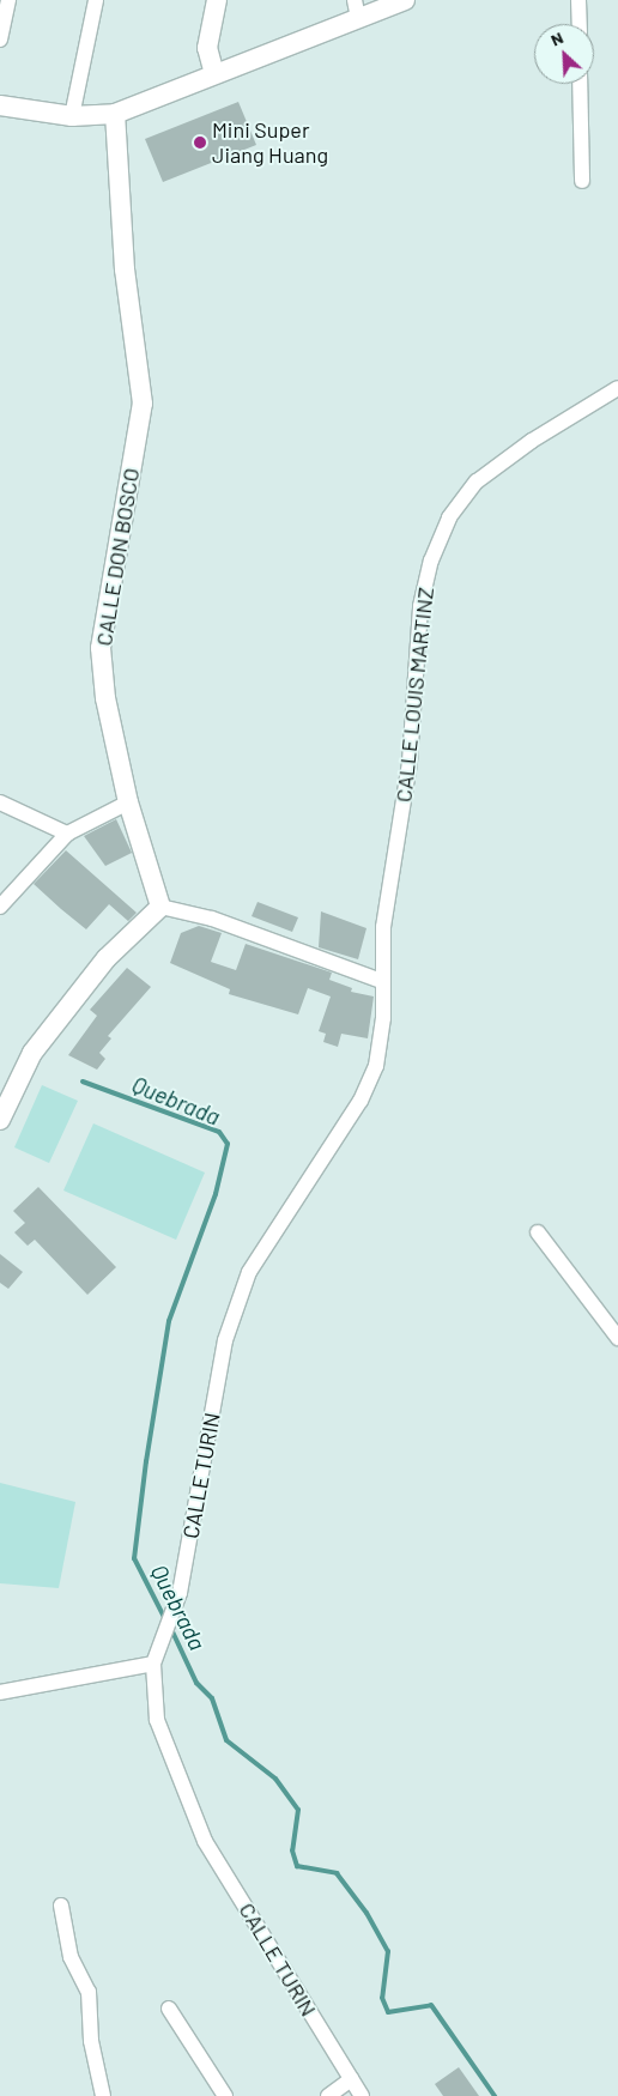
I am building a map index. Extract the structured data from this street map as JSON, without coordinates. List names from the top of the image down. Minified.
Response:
{"streets":{"street":["CALLE DON BOSCO","CALLE LOUIS MARTINZ","CALLE TURIN"]},"crossings":[["CALLE LOUIS MARTINZ","CALLE TURIN"]],"water":["Quebrada"],"places":["Mini Super Jiang Huang"],"north":"top left"}
